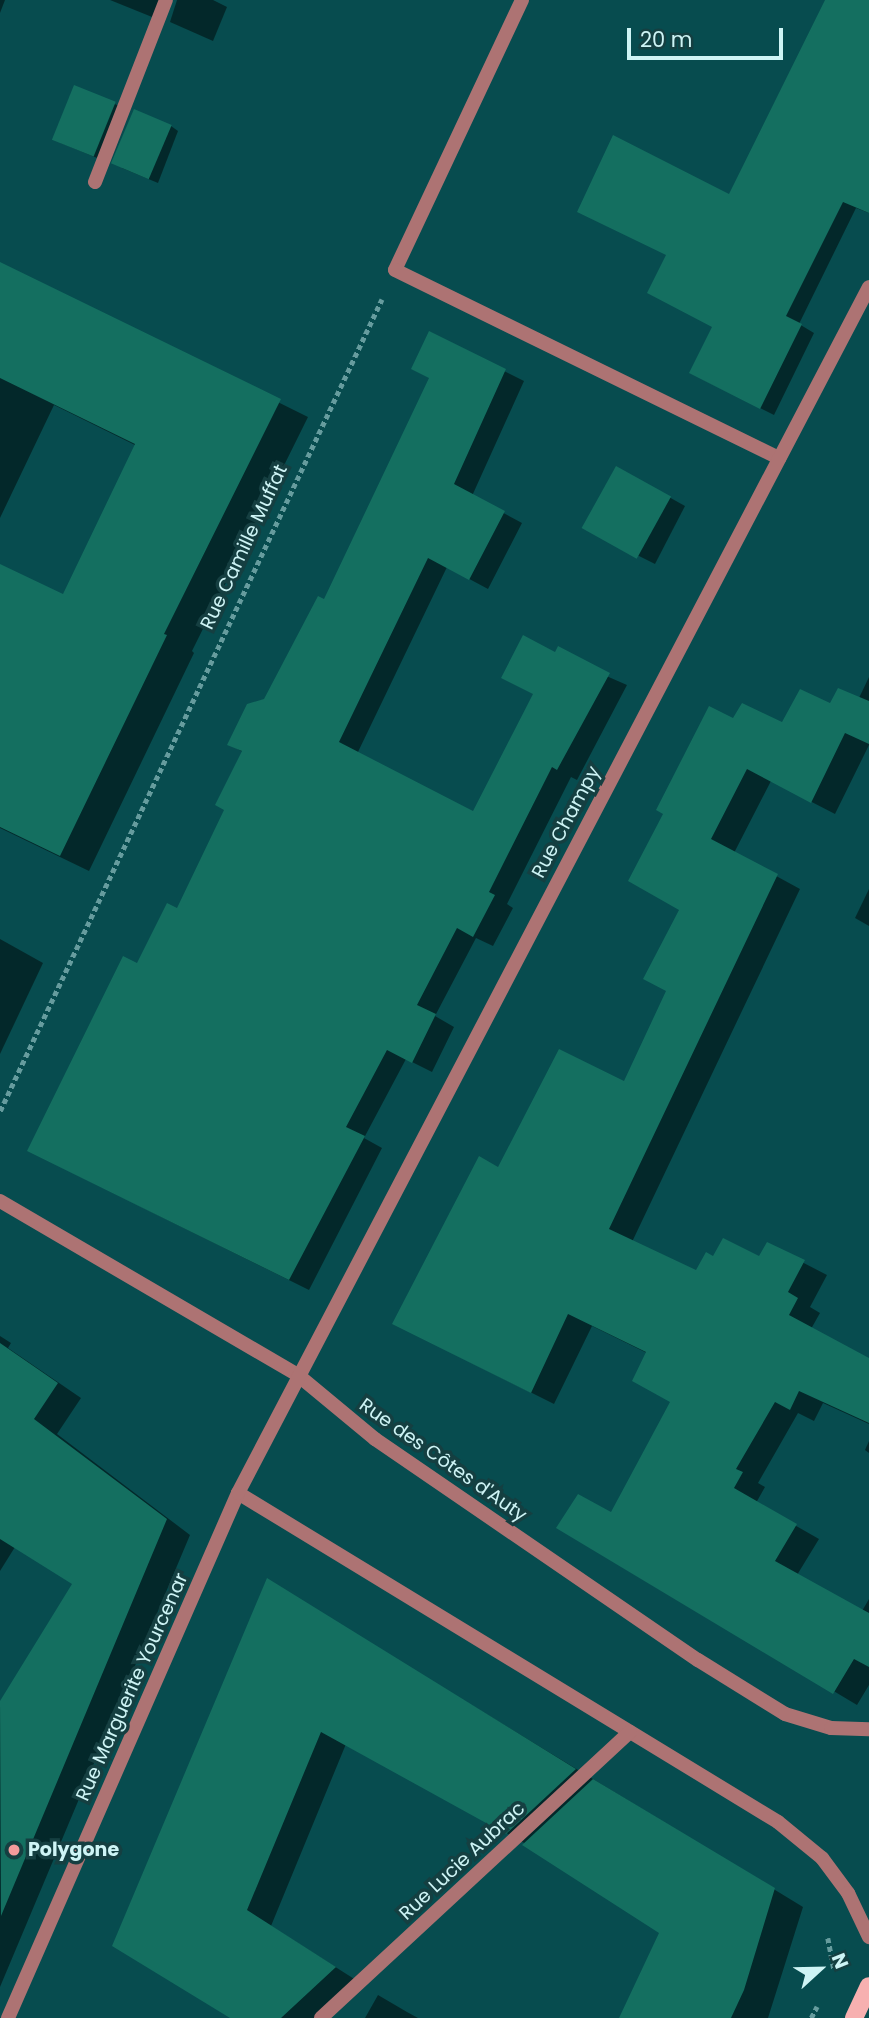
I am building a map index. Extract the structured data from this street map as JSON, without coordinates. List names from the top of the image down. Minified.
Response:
{"streets":{"street":["Rue Champy","Rue des Côtes d'Auty","Rue Marguerite Yourcenar","Rue Lucie Aubrac"],"path":["Rue Camille Muffat"]},"crossings":[["Rue Champy","Rue des Côtes d'Auty"],["Rue Champy","Rue Marguerite Yourcenar"],["Rue des Côtes d'Auty","Rue Marguerite Yourcenar"]],"places":["Polygone"],"scale_bar":"20 m","north":"right"}
